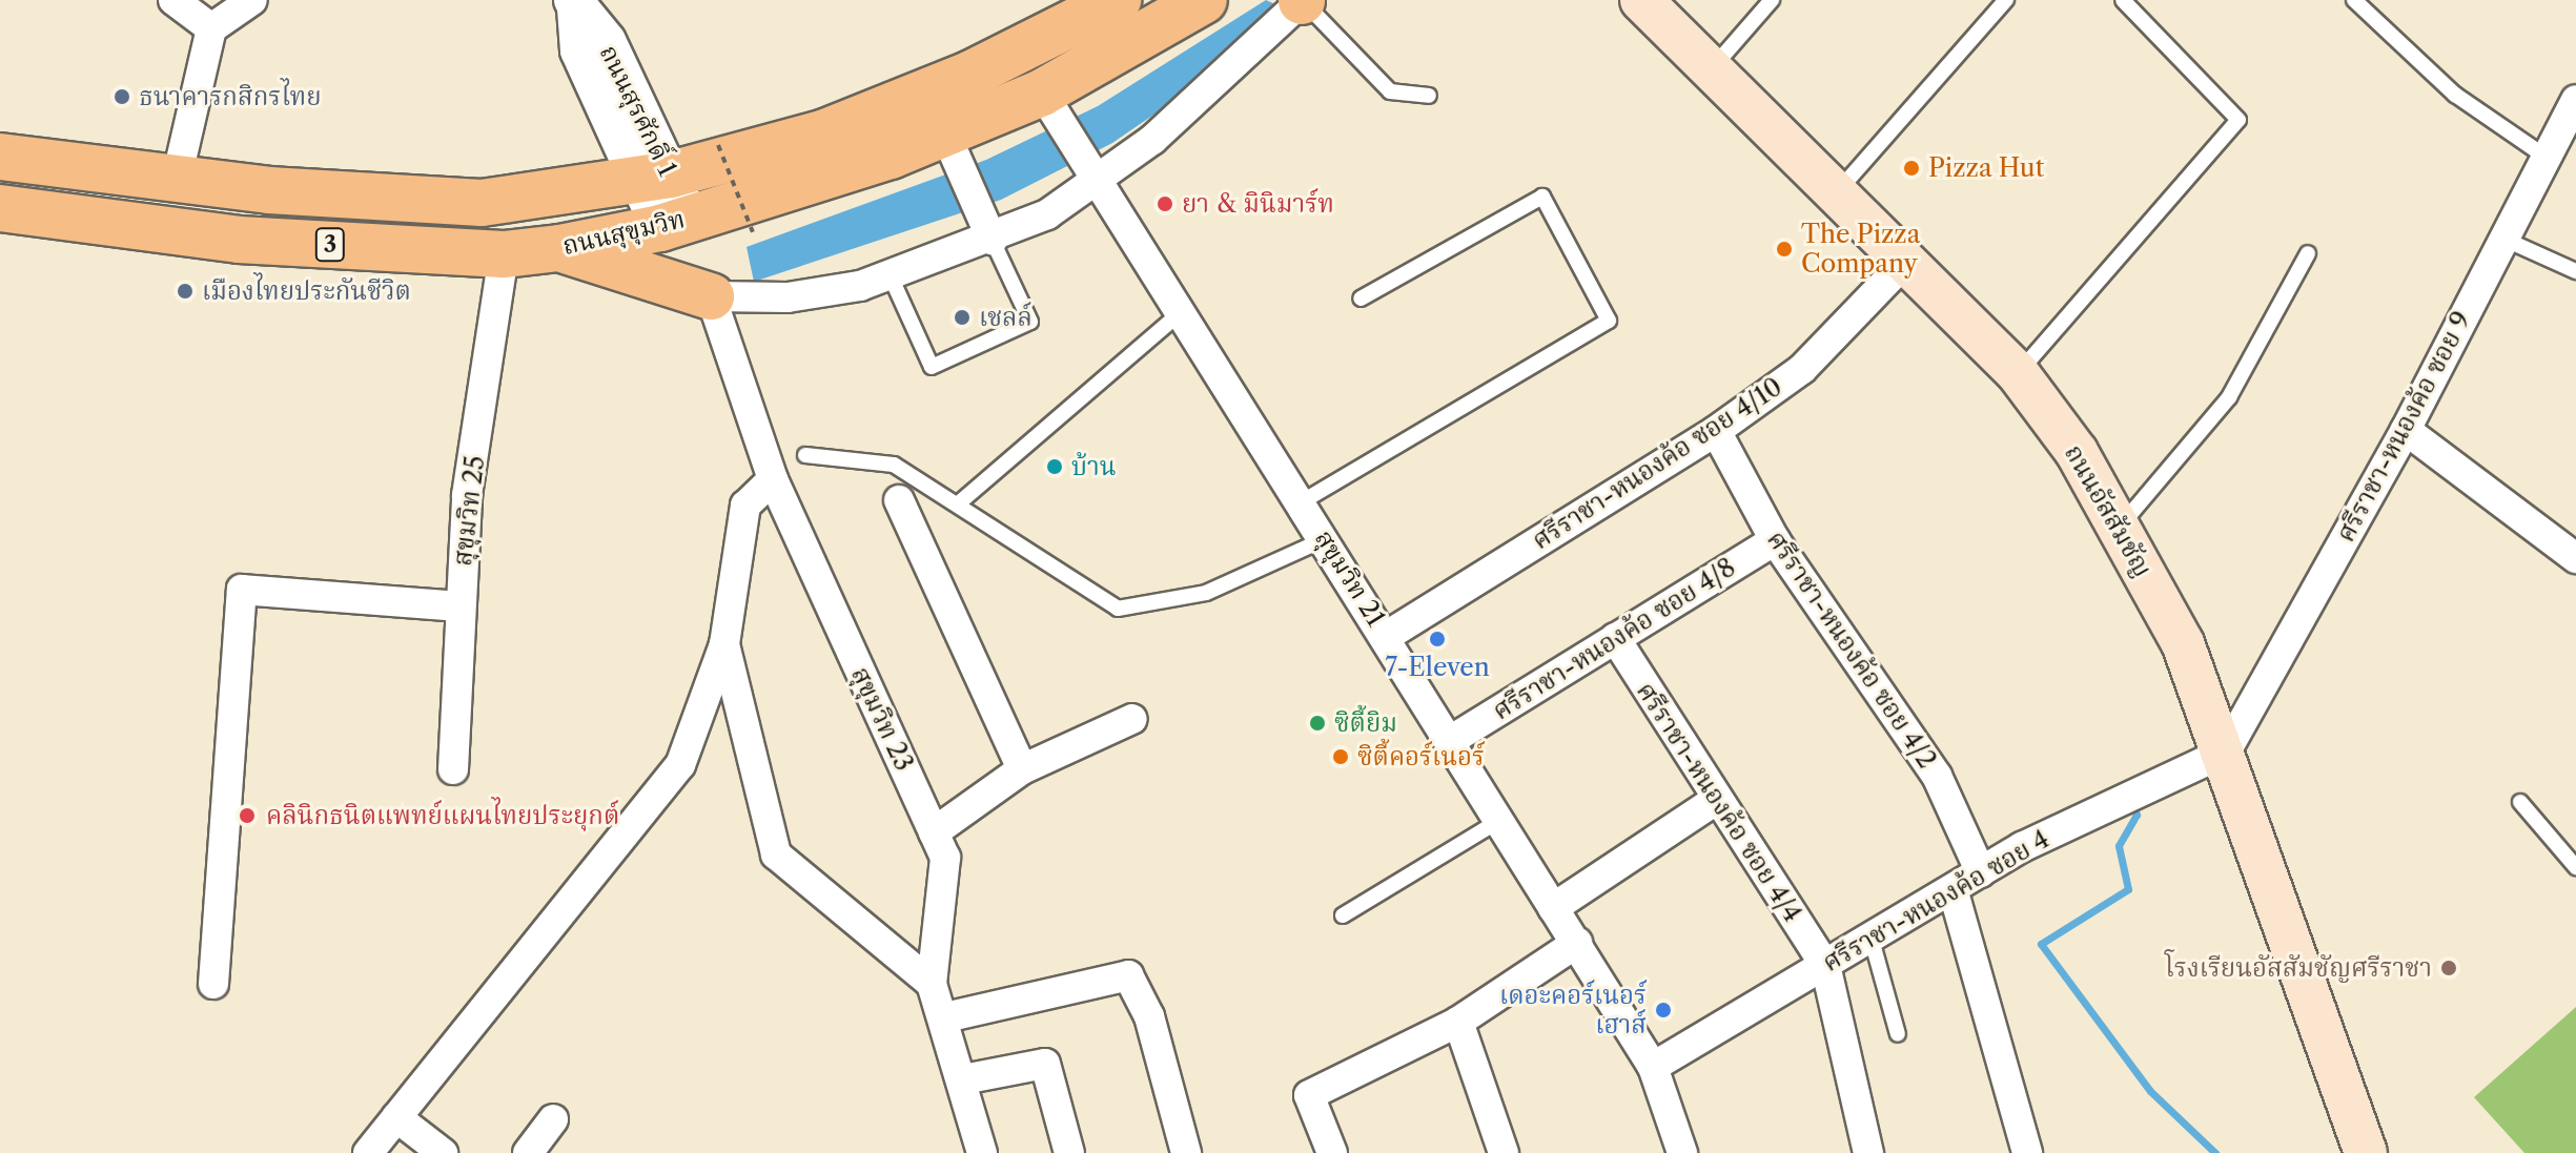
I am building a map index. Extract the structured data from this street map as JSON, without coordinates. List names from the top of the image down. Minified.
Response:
{"streets":{"highway":["ถนนสุขุมวิท","3"],"main road":["ถนนอัสสัมชัญ"],"street":["ถนนสุรศักดิ์ 1","ศรีราชา-หนองค้อ ซอย 9","ศรีราชา-หนองค้อ ซอย 4/10","สุขุมวิท 25","สุขุมวิท 21","ศรีราชา-หนองค้อ ซอย 4/8","ศรีราชา-หนองค้อ ซอย 4/2","สุขุมวิท 23","ศรีราชา-หนองค้อ ซอย 4/4","ศรีราชา-หนองค้อ ซอย 4"]},"crossings":[["ถนนสุรศักดิ์ 1","ถนนสุขุมวิท"],["ถนนสุขุมวิท","สุขุมวิท 25"],["ถนนสุขุมวิท","สุขุมวิท 21"],["ศรีราชา-หนองค้อ ซอย 9","ถนนอัสสัมชัญ"],["ศรีราชา-หนองค้อ ซอย 9","ศรีราชา-หนองค้อ ซอย 4"],["ศรีราชา-หนองค้อ ซอย 4/10","ถนนอัสสัมชัญ"],["ศรีราชา-หนองค้อ ซอย 4/10","สุขุมวิท 21"],["ศรีราชา-หนองค้อ ซอย 4/10","ศรีราชา-หนองค้อ ซอย 4/2"],["ถนนอัสสัมชัญ","ศรีราชา-หนองค้อ ซอย 4"],["สุขุมวิท 21","ศรีราชา-หนองค้อ ซอย 4/8"],["สุขุมวิท 21","ศรีราชา-หนองค้อ ซอย 4"],["ศรีราชา-หนองค้อ ซอย 4/8","ศรีราชา-หนองค้อ ซอย 4/2"],["ศรีราชา-หนองค้อ ซอย 4/8","ศรีราชา-หนองค้อ ซอย 4/4"],["ศรีราชา-หนองค้อ ซอย 4/2","ศรีราชา-หนองค้อ ซอย 4"],["ศรีราชา-หนองค้อ ซอย 4/4","ศรีราชา-หนองค้อ ซอย 4"]],"places":["ธนาคารกสิกรไทย","Pizza Hut","ยา & มินิมาร์ท","The Pizza Company","เมืองไทยประกันชีวิต","เชลล์","บ้าน","7-Eleven","ซิตี้ยิม","ซิตี้คอร์เนอร์","คลินิกธนิตแพทย์แผนไทยประยุกต์","โรงเรียนอัสสัมชัญศรีราชา","เดอะคอร์เนอร์ เฮาส์"]}
